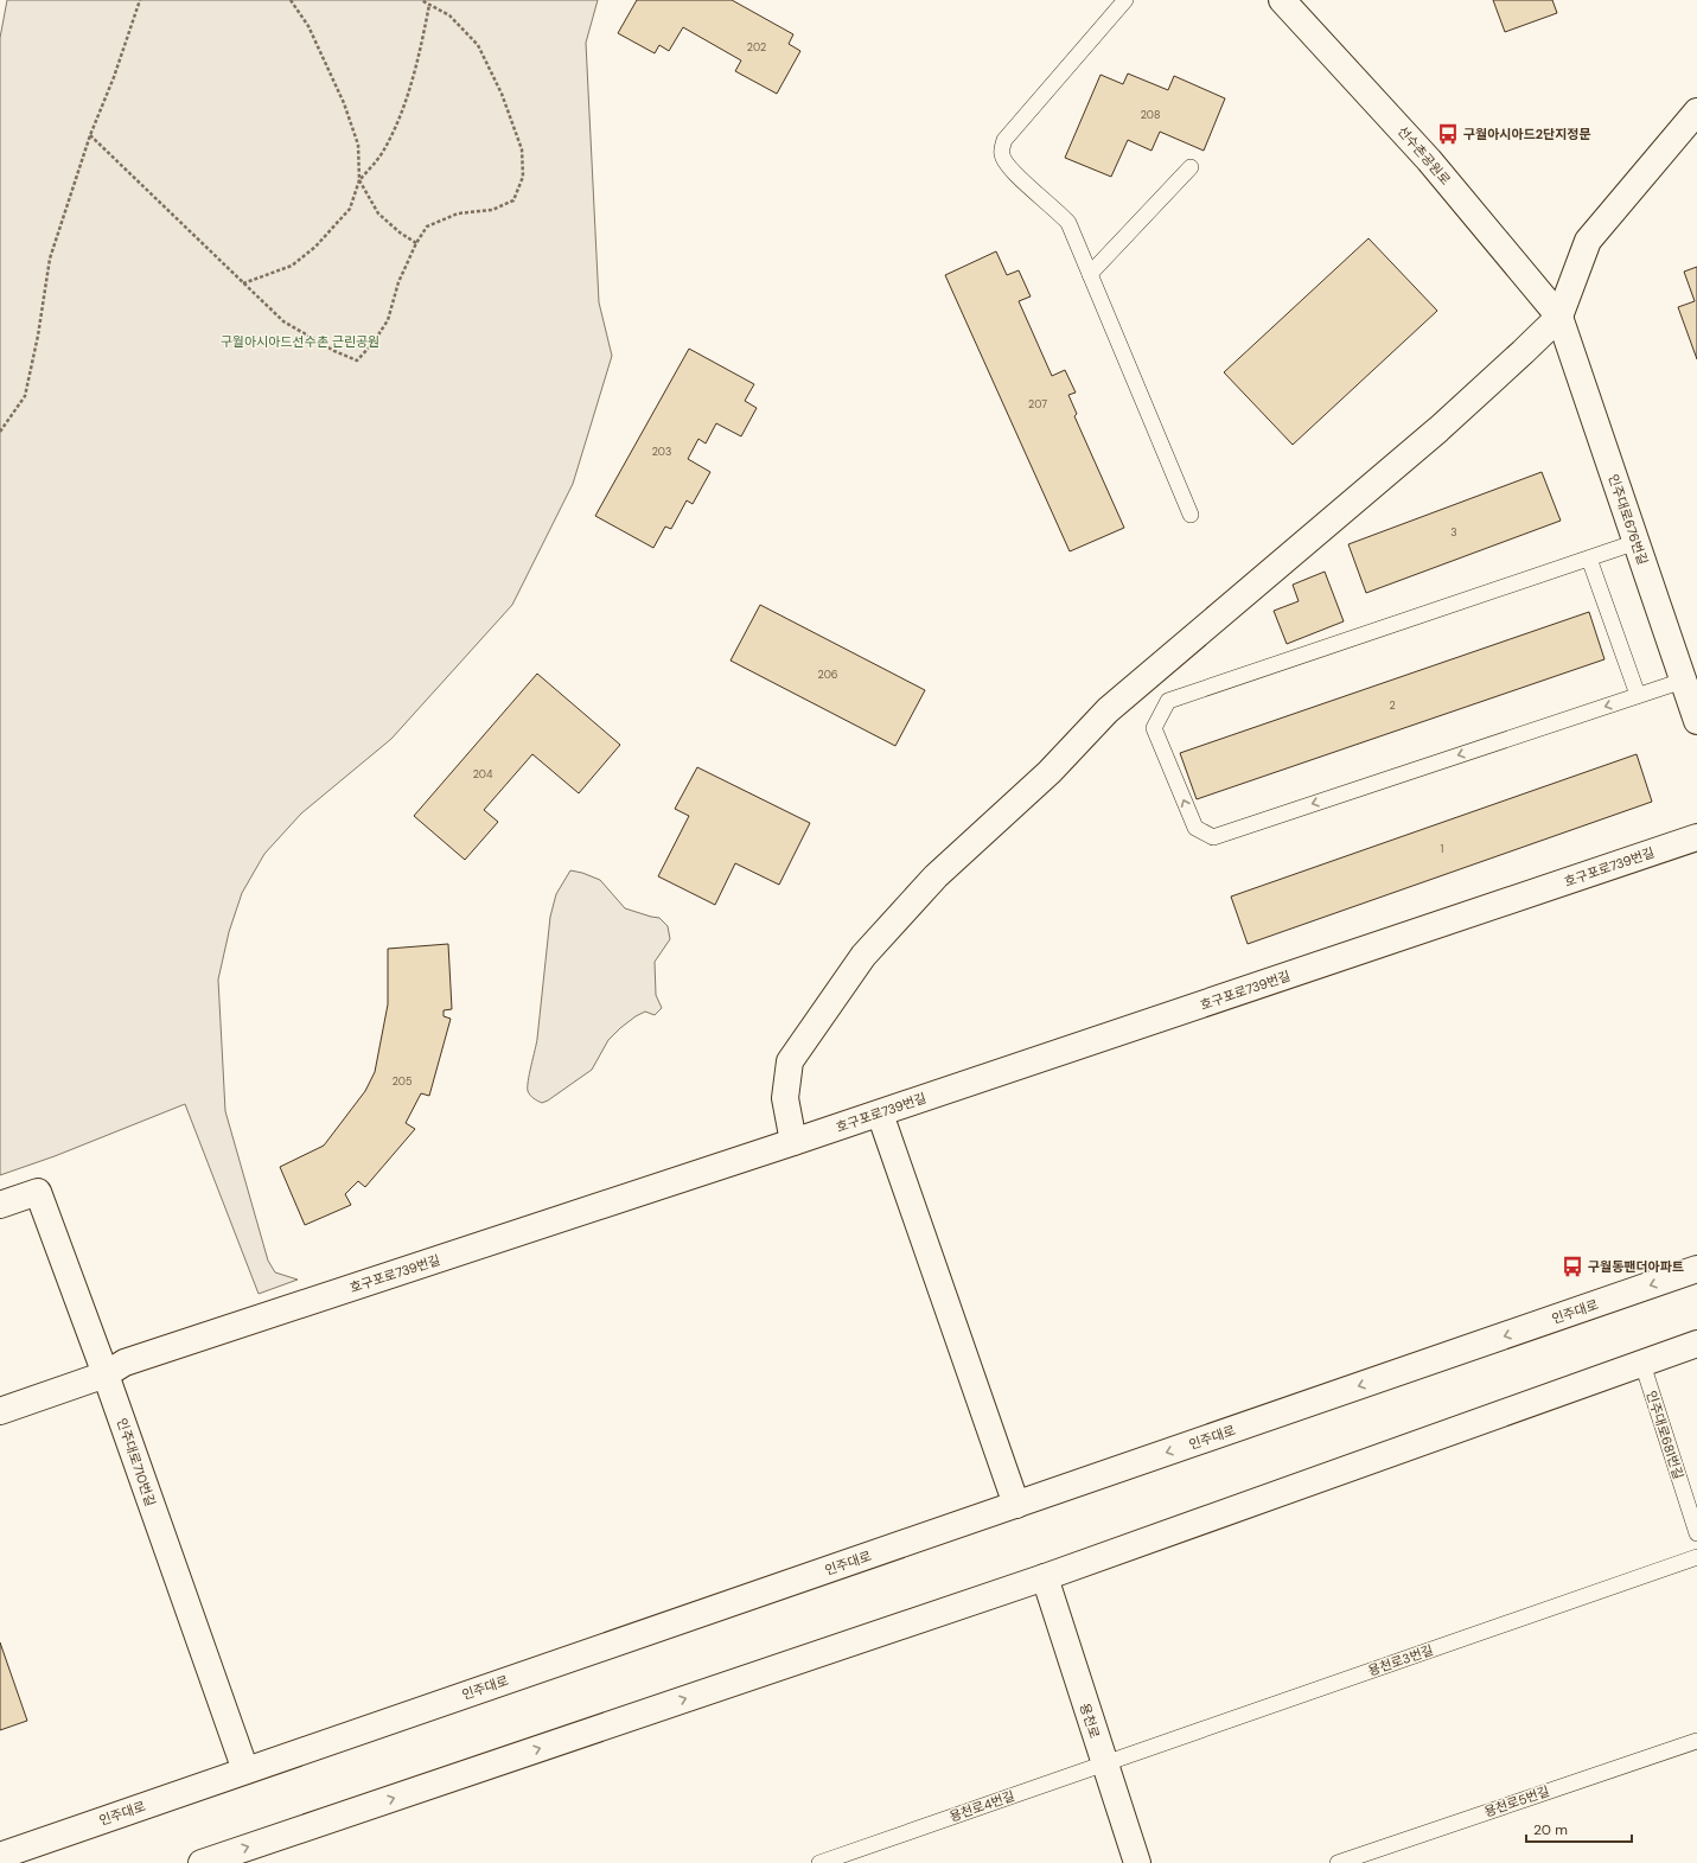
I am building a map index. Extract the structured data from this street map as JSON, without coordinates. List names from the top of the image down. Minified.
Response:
{"streets":{"street":["선수촌공원로","인주대로676번길","호구포로739번길","인주대로","인주대로710번길","용천로"],"lane":["인주대로681번길","용천로3번길","용천로5번길","용천로4번길"]},"crossings":[["선수촌공원로","인주대로676번길"],["호구포로739번길","인주대로710번길"],["인주대로","인주대로710번길"],["용천로3번길","용천로"],["용천로3번길","용천로4번길"],["용천로","용천로4번길"]],"parks":["구월아시아드선수촌 근린공원"],"places":{"bus stop":["구월아시아드2단지정문","구월동팬더아파트"]},"house_numbers":["202","208","207","203","3","206","2","204","1","205"],"scale_bar":"20 m"}
